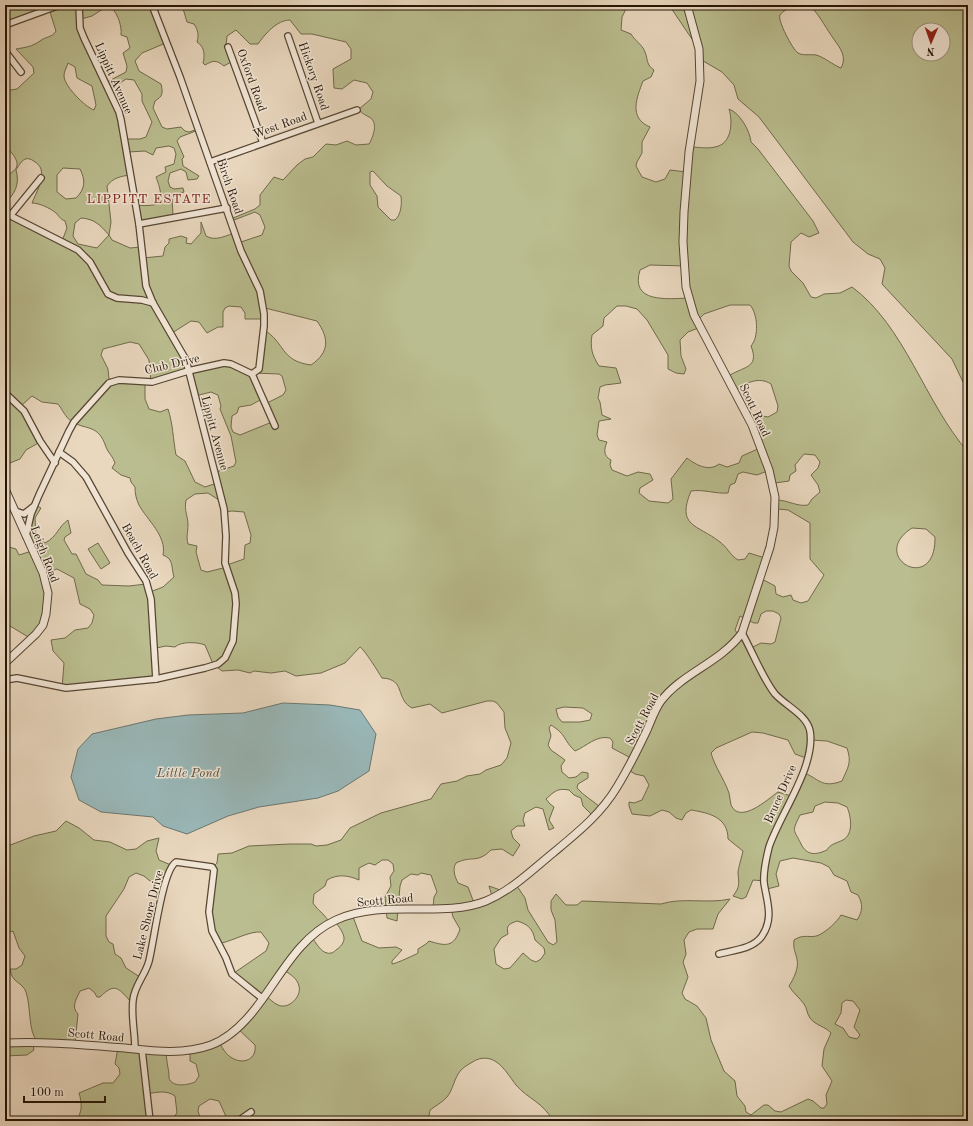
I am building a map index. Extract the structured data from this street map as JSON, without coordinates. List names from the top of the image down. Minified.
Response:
{"streets":{"street":["Hickory Road","Lippitt Avenue","Oxford Road","West Road","Birch Road","Club Drive","Scott Road","Beach Road","Leigh Road","Bruce Drive","Lake Shore Drive"]},"crossings":[["Hickory Road","West Road"],["Lippitt Avenue","Club Drive"],["Lippitt Avenue","Beach Road"],["Oxford Road","West Road"],["West Road","Birch Road"],["Birch Road","Club Drive"],["Club Drive","Beach Road"],["Club Drive","Leigh Road"],["Scott Road","Bruce Drive"],["Scott Road","Lake Shore Drive"]],"districts":["LIPPITT ESTATE"],"water":["Little Pond"],"scale_bar":"100 m","north":"bottom"}
